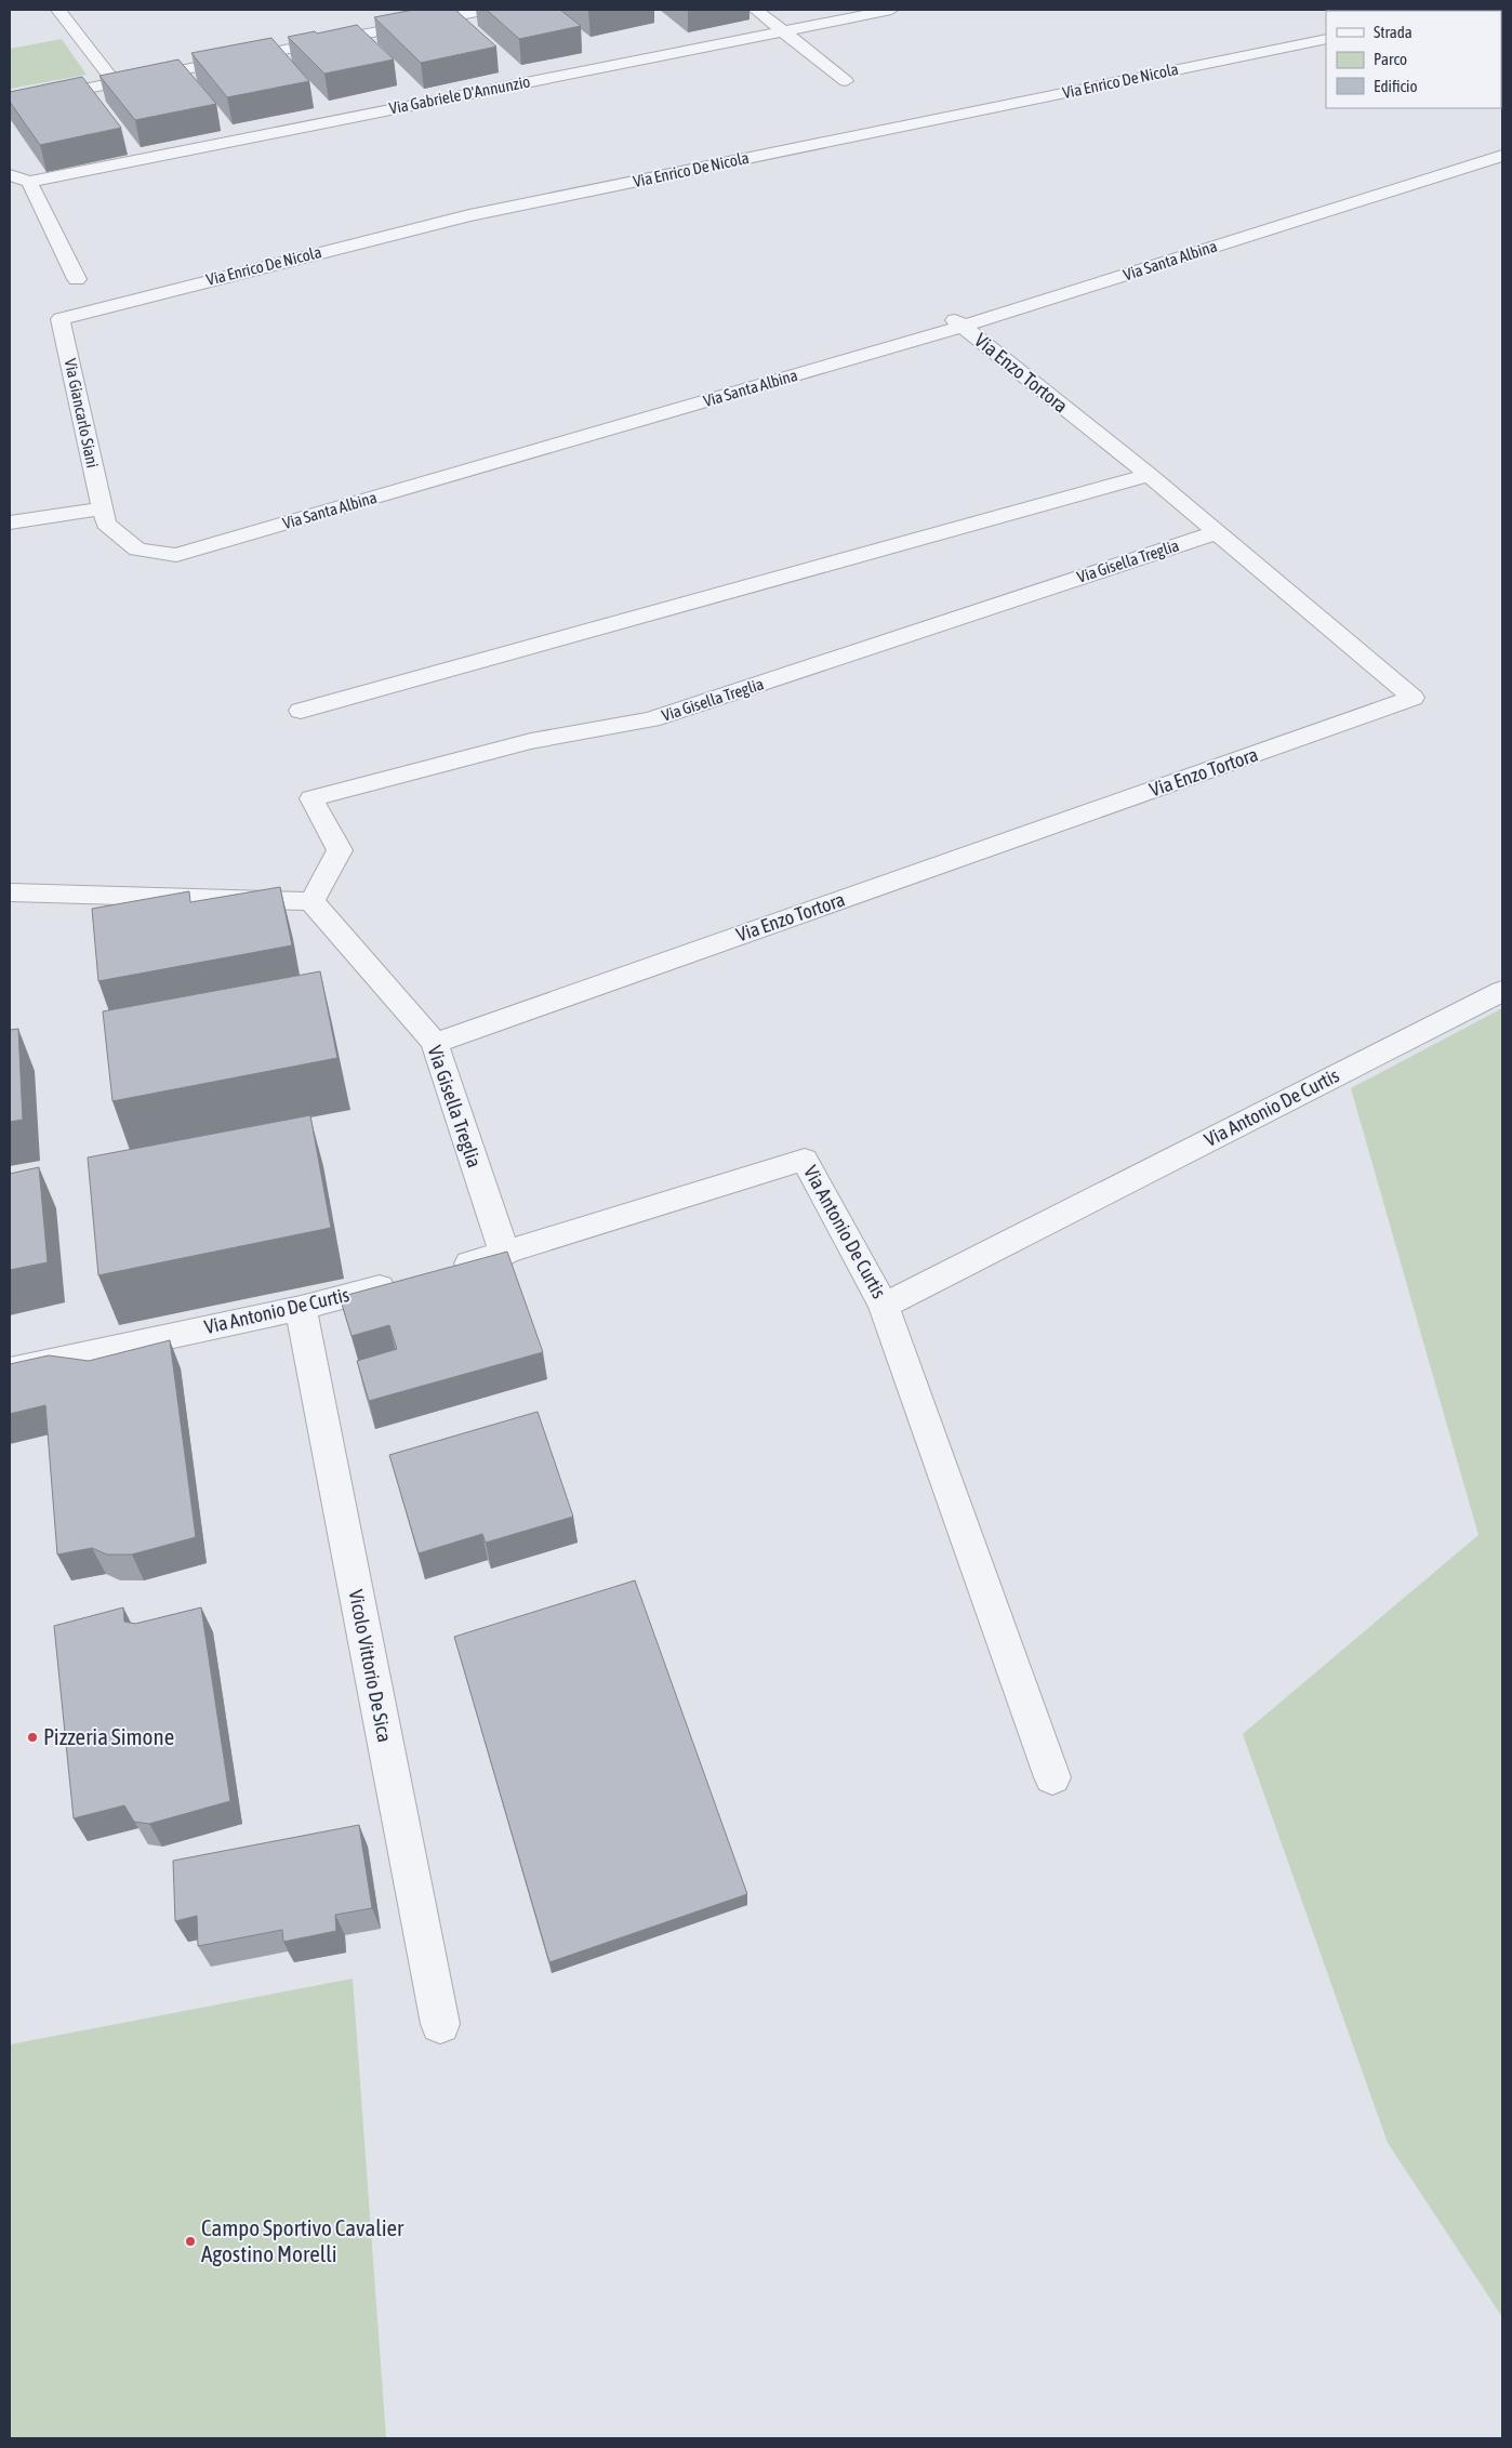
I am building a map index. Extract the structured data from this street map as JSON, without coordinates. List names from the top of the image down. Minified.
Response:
{"streets":{"street":["Via Enrico De Nicola","Via Gabriele D'Annunzio","Via Santa Albina","Via Enzo Tortora","Via Giancarlo Siani","Via Gisella Treglia","Via Antonio De Curtis","Vicolo Vittorio De Sica"]},"crossings":[["Via Enrico De Nicola","Via Giancarlo Siani"],["Via Santa Albina","Via Enzo Tortora"],["Via Santa Albina","Via Giancarlo Siani"],["Via Enzo Tortora","Via Gisella Treglia"],["Via Gisella Treglia","Via Antonio De Curtis"],["Via Antonio De Curtis","Vicolo Vittorio De Sica"]],"places":["Pizzeria Simone","Campo Sportivo Cavalier Agostino Morelli"],"legend":["Strada","Parco","Edificio"]}
